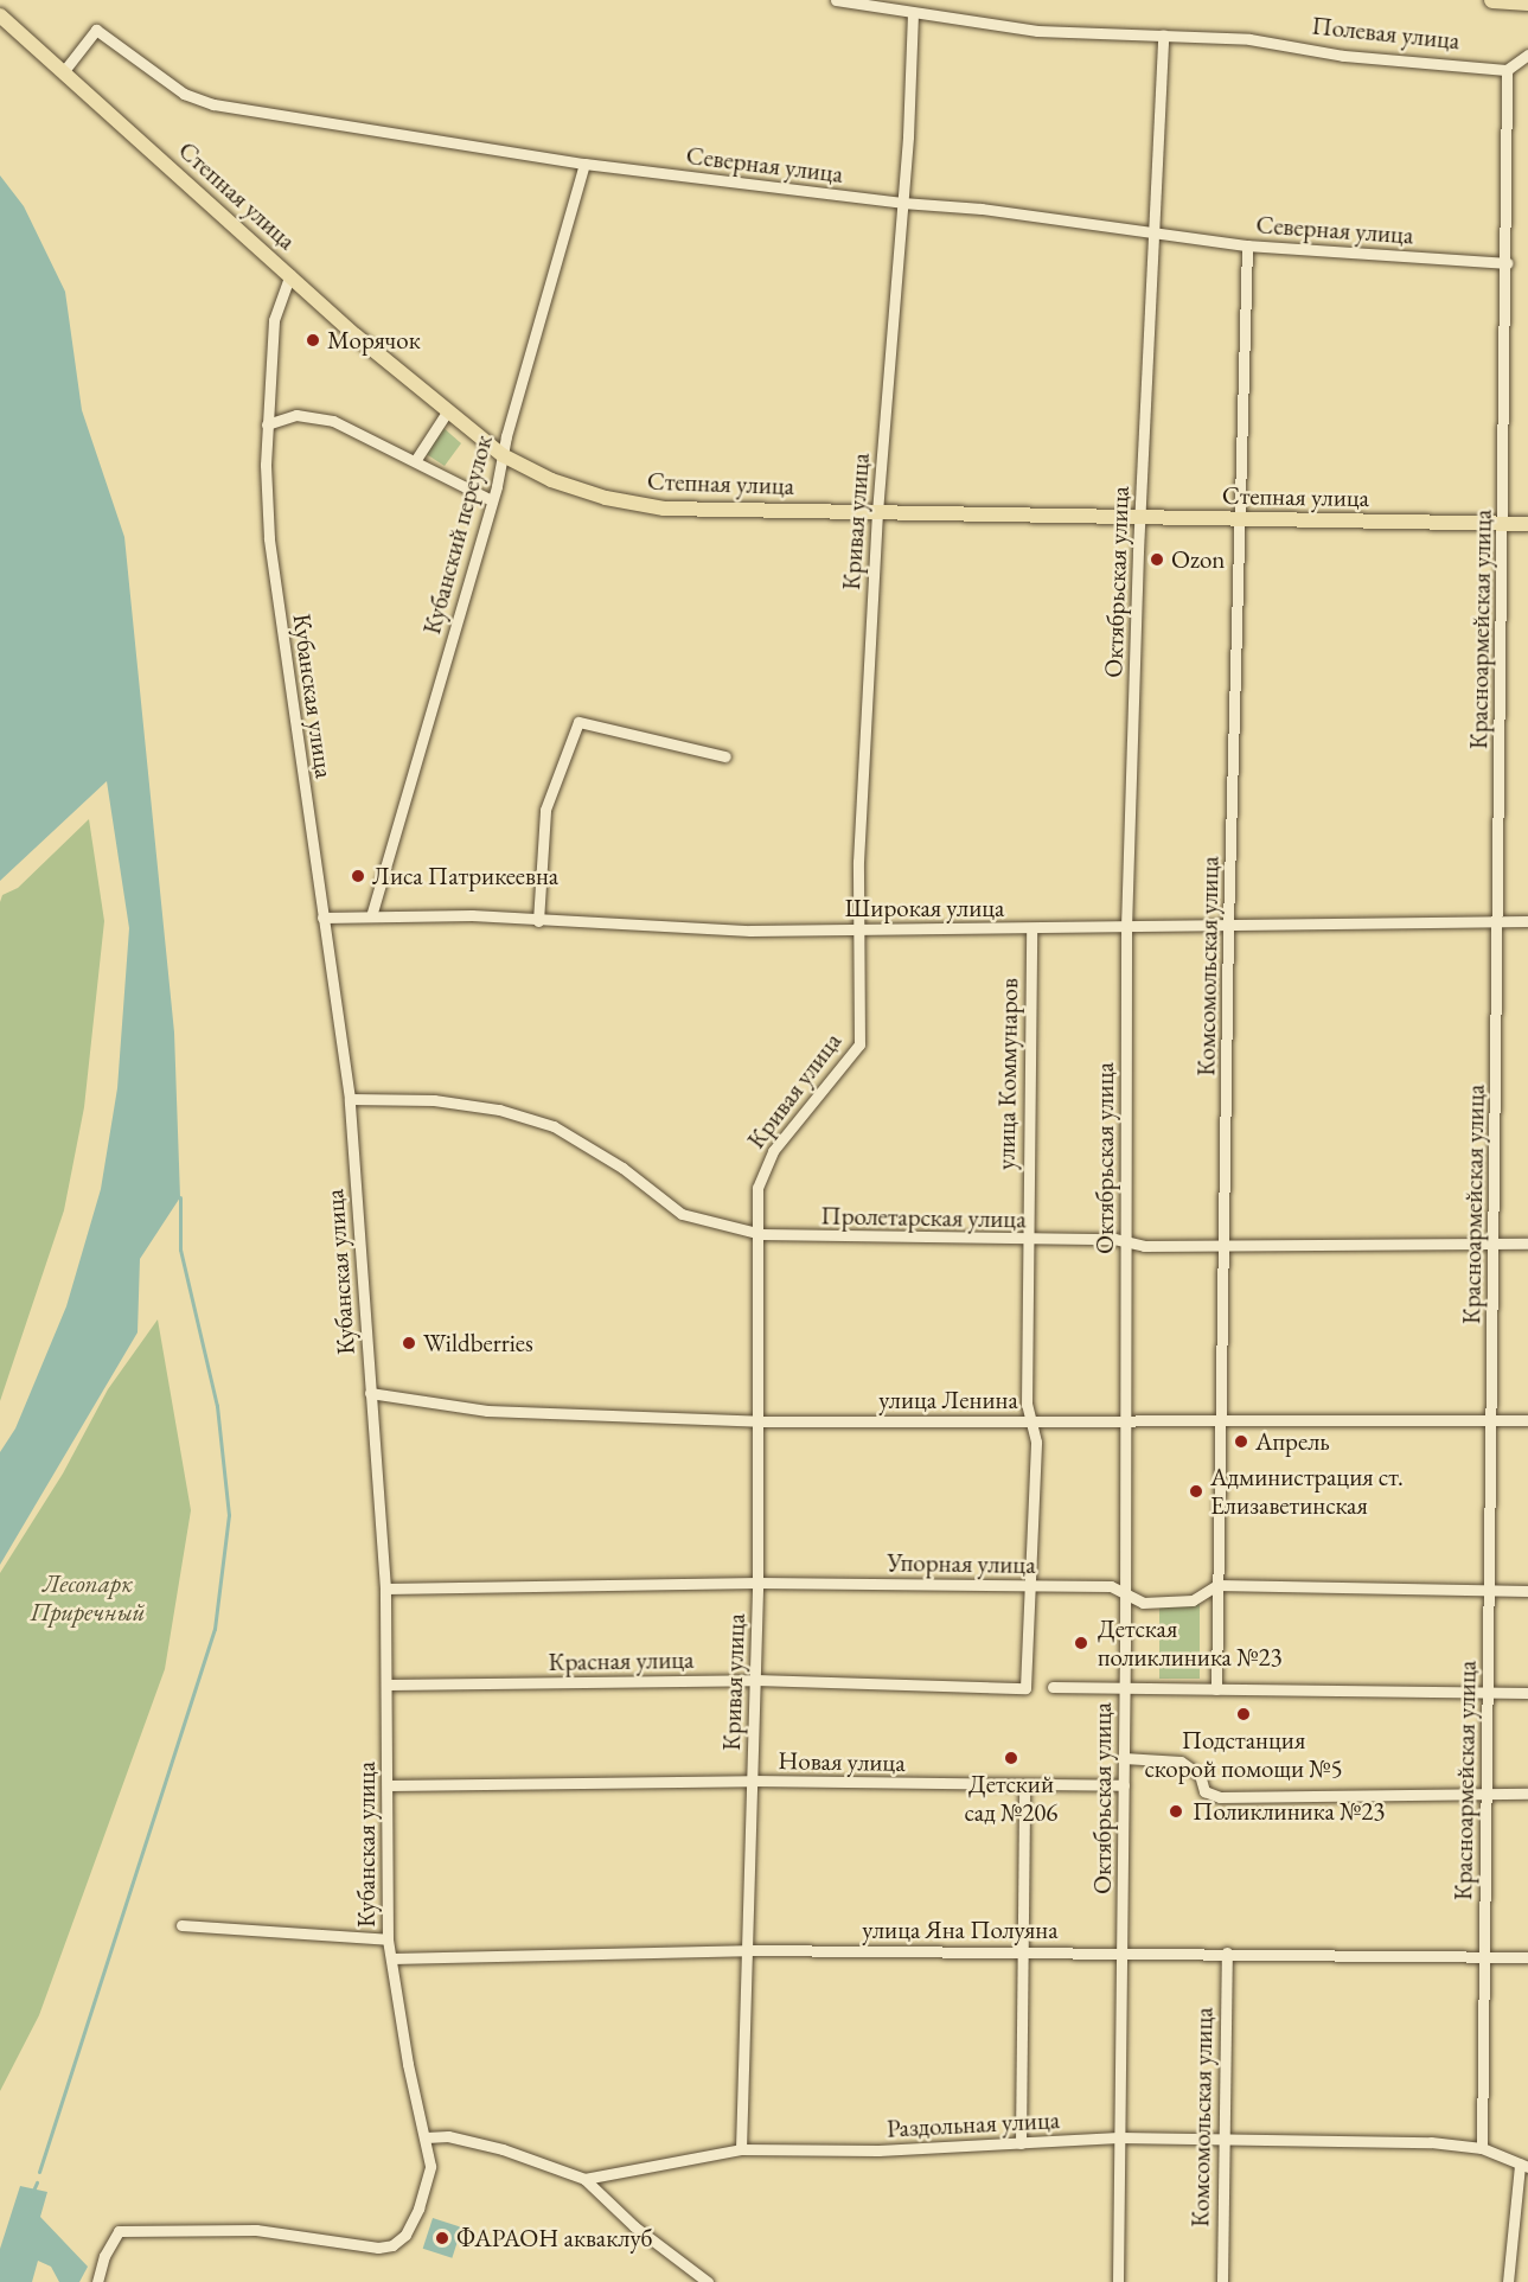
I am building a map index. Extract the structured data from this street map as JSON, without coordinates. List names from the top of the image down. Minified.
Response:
{"streets":{"main road":["Степная улица"],"street":["Полевая улица","Северная улица","Кривая улица","Кубанский переулок","Октябрьская улица","Красноармейская улица","Кубанская улица","Широкая улица","Комсомольская улица","улица Коммунаров","Пролетарская улица","улица Ленина","Упорная улица","Красная улица","Новая улица","улица Яна Полуяна","Раздольная улица"]},"crossings":[["Полевая улица","Кривая улица"],["Полевая улица","Октябрьская улица"],["Полевая улица","Красноармейская улица"],["Северная улица","Степная улица"],["Северная улица","Кривая улица"],["Северная улица","Кубанский переулок"],["Северная улица","Октябрьская улица"],["Северная улица","Красноармейская улица"],["Северная улица","Комсомольская улица"],["Степная улица","Кривая улица"],["Степная улица","Кубанский переулок"],["Степная улица","Октябрьская улица"],["Степная улица","Красноармейская улица"],["Степная улица","Кубанская улица"],["Степная улица","Комсомольская улица"],["Кривая улица","Широкая улица"],["Кривая улица","Пролетарская улица"],["Кривая улица","улица Ленина"],["Кривая улица","Упорная улица"],["Кривая улица","Красная улица"],["Кривая улица","Новая улица"],["Кривая улица","улица Яна Полуяна"],["Кривая улица","Раздольная улица"],["Кубанский переулок","Широкая улица"],["Октябрьская улица","Широкая улица"],["Октябрьская улица","Пролетарская улица"],["Октябрьская улица","улица Ленина"],["Октябрьская улица","Упорная улица"],["Октябрьская улица","Новая улица"],["Октябрьская улица","улица Яна Полуяна"],["Октябрьская улица","Раздольная улица"],["Красноармейская улица","Широкая улица"],["Красноармейская улица","Пролетарская улица"],["Красноармейская улица","улица Ленина"],["Красноармейская улица","Упорная улица"],["Красноармейская улица","улица Яна Полуяна"],["Красноармейская улица","Раздольная улица"],["Кубанская улица","Широкая улица"],["Кубанская улица","Пролетарская улица"],["Кубанская улица","улица Ленина"],["Кубанская улица","Упорная улица"],["Кубанская улица","Красная улица"],["Кубанская улица","Новая улица"],["Кубанская улица","улица Яна Полуяна"],["Широкая улица","Комсомольская улица"],["Широкая улица","улица Коммунаров"],["Комсомольская улица","Пролетарская улица"],["Комсомольская улица","улица Ленина"],["Комсомольская улица","Упорная улица"],["Комсомольская улица","улица Яна Полуяна"],["Комсомольская улица","Раздольная улица"],["улица Коммунаров","Пролетарская улица"],["улица Коммунаров","улица Ленина"],["улица Коммунаров","Упорная улица"],["улица Коммунаров","Красная улица"]],"parks":["Лесопарк Приречный"],"places":["Морячок","Ozon","Лиса Патрикеевна","Wildberries","Апрель","Администрация ст. Елизаветинская","Детская поликлиника №23","Подстанция скорой помощи №5","Детский сад №206","Поликлиника №23","ФАРАОН акваклуб"]}
